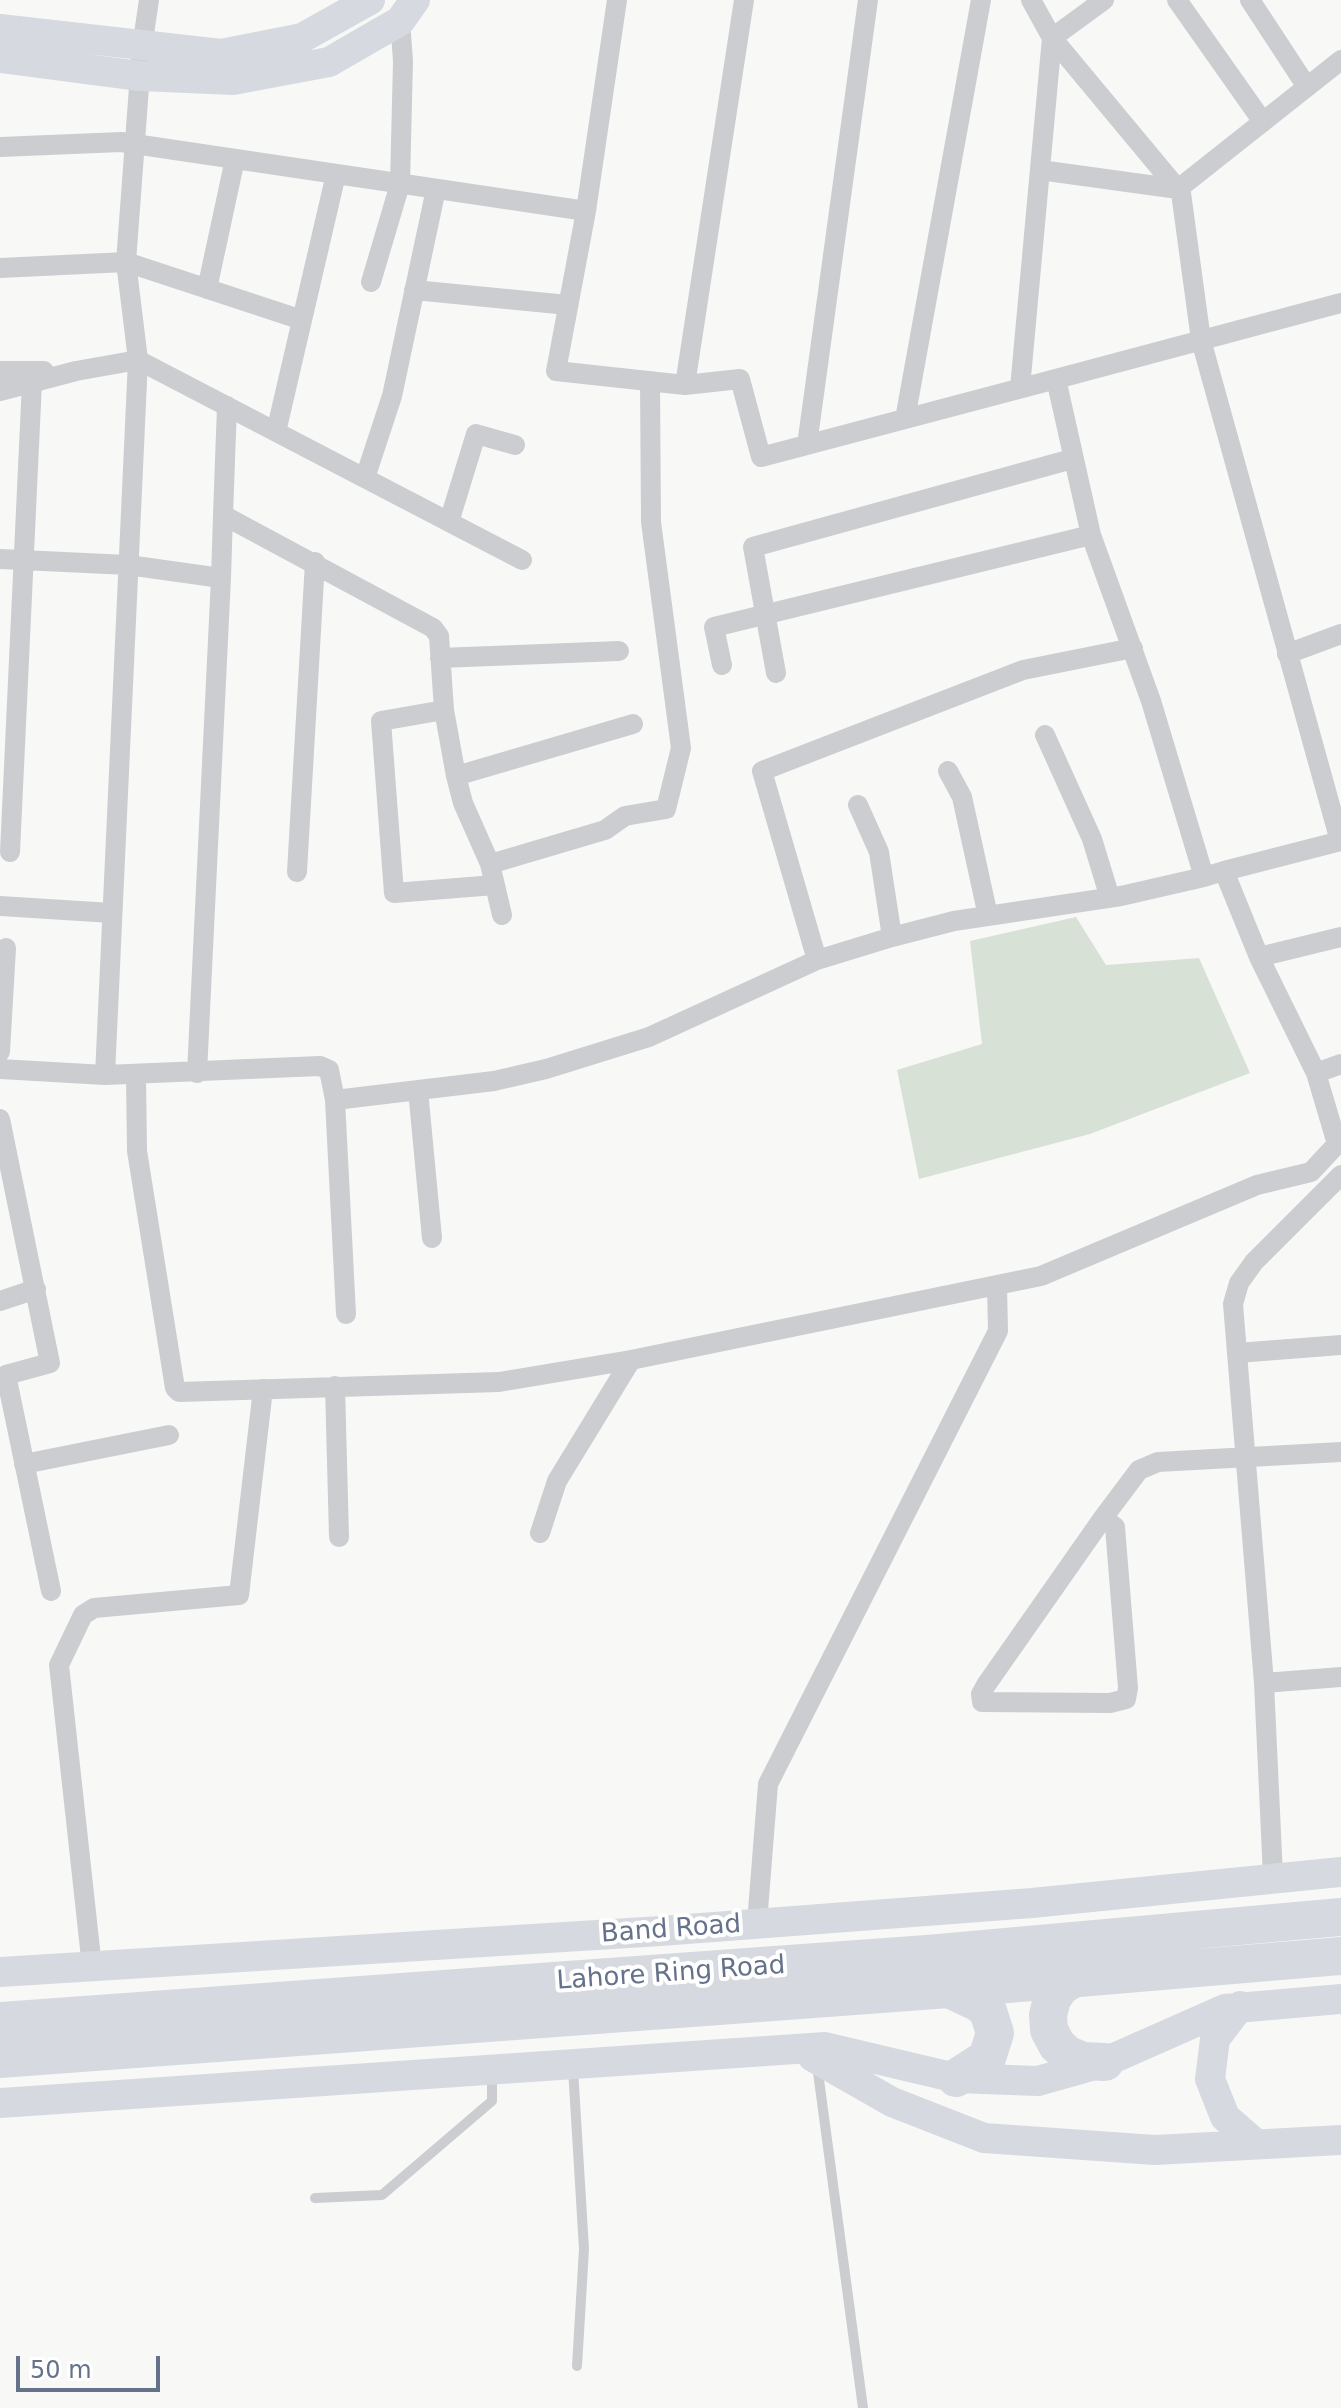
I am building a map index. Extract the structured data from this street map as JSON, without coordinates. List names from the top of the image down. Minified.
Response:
{"streets":{"highway":["Lahore Ring Road"],"main road":["Band Road"]},"scale_bar":"50 m"}
